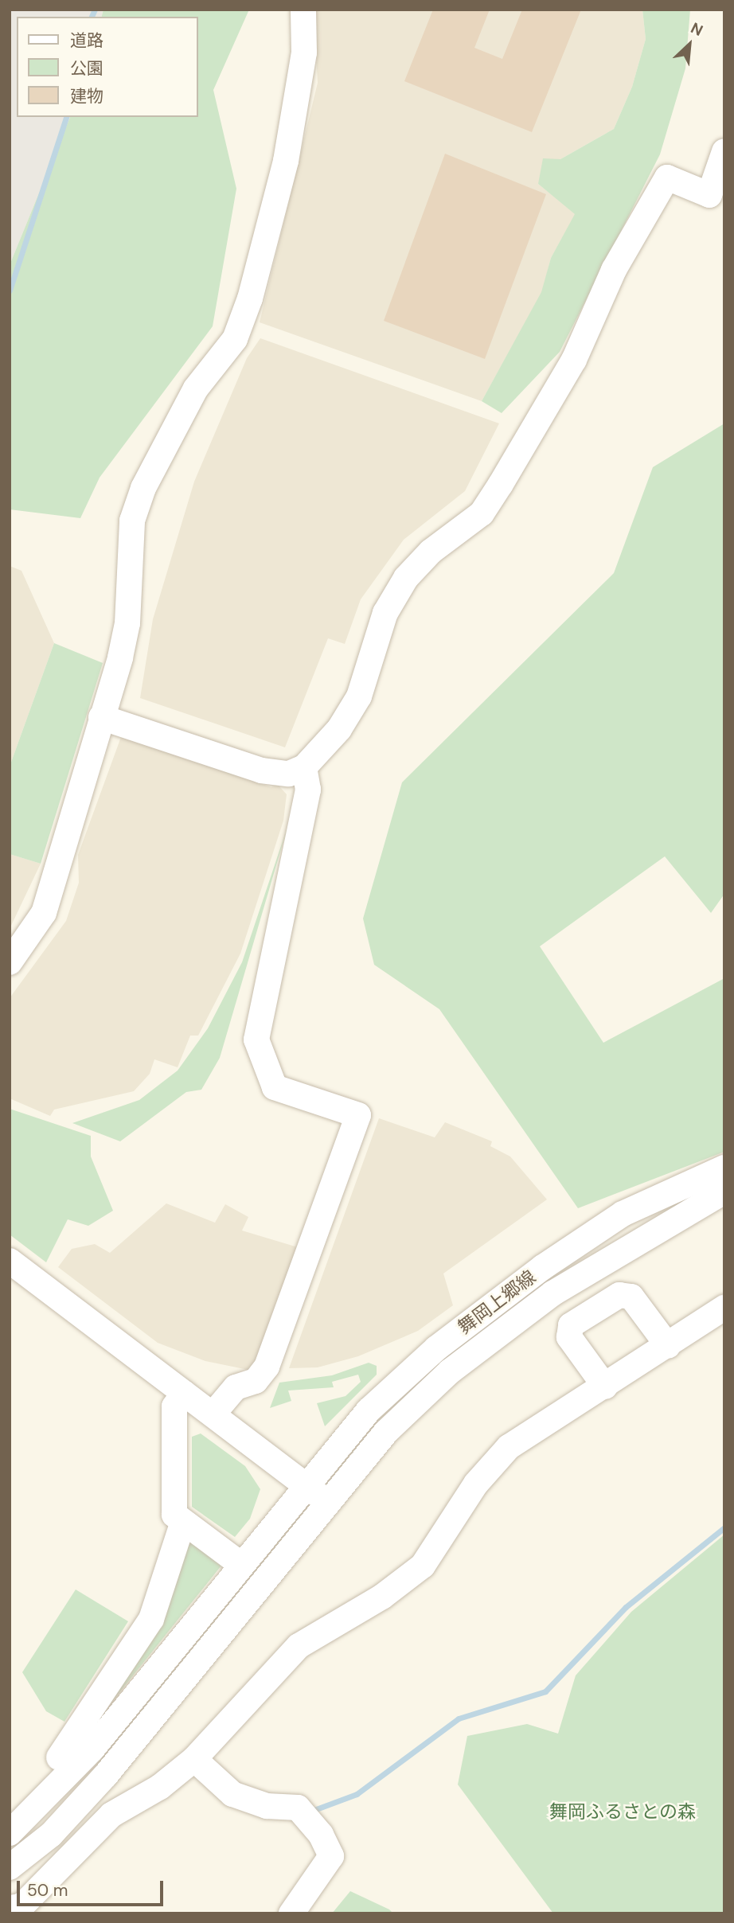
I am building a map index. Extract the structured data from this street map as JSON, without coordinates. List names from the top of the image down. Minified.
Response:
{"streets":{"street":["舞岡上郷線"]},"parks":["舞岡ふるさとの森"],"legend":["道路","公園","建物"],"scale_bar":"50 m","north":"top right"}
